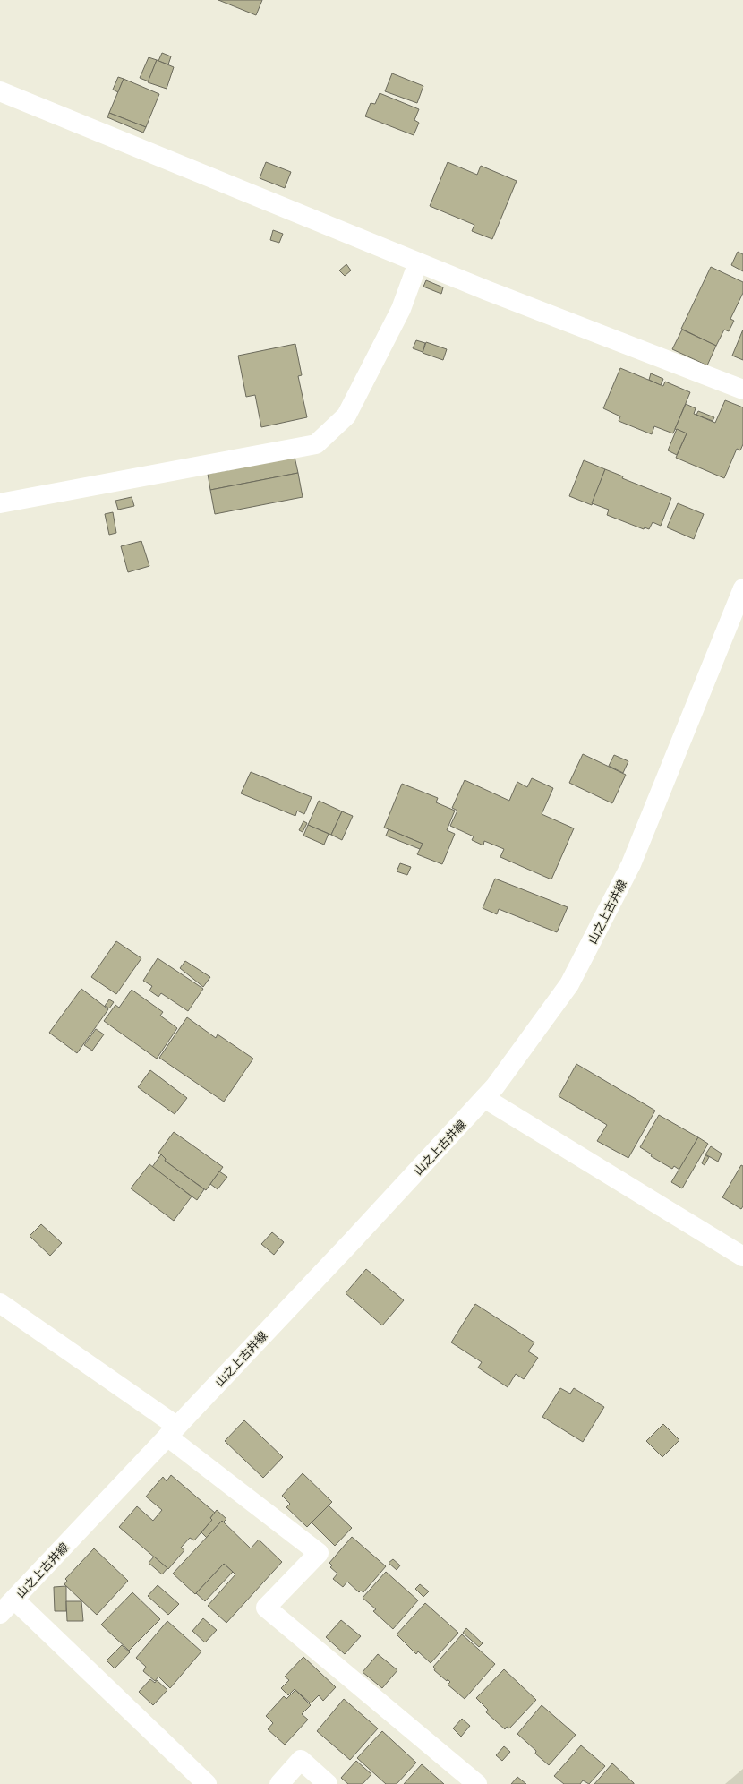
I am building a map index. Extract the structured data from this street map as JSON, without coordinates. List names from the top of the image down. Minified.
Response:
{"streets":{"street":["山之上古井線"]}}
